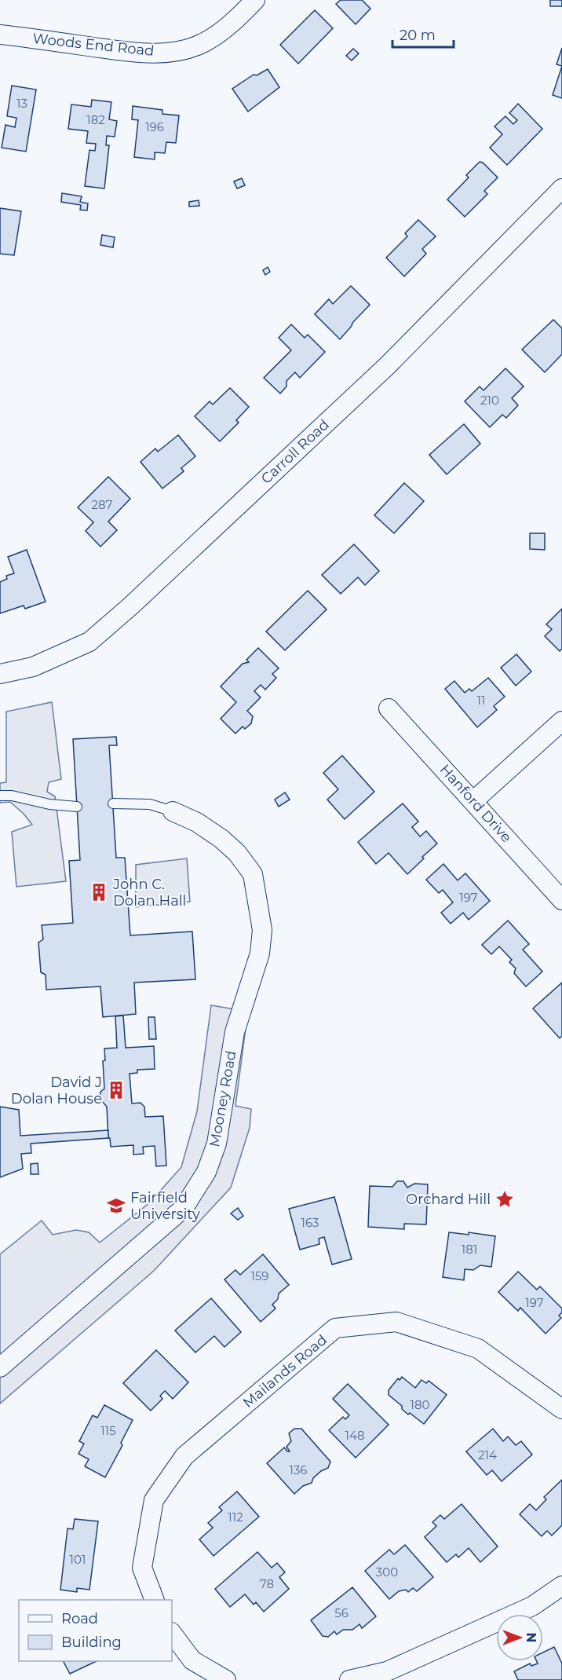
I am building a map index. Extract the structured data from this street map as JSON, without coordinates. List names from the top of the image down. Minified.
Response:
{"streets":{"street":["Woods End Road","Carroll Road","Hanford Drive","Mooney Road","Mailands Road"]},"places":{"building":["John C. Dolan Hall","David J Dolan House"],"place":["Orchard Hill"],"school or university":["Fairfield University"]},"house_numbers":["13","182","196","210","287","11","197","163","181","159","197","180","115","148","214","136","112","101","300","78","56"],"legend":["Road","Building"],"scale_bar":"20 m","north":"right"}
